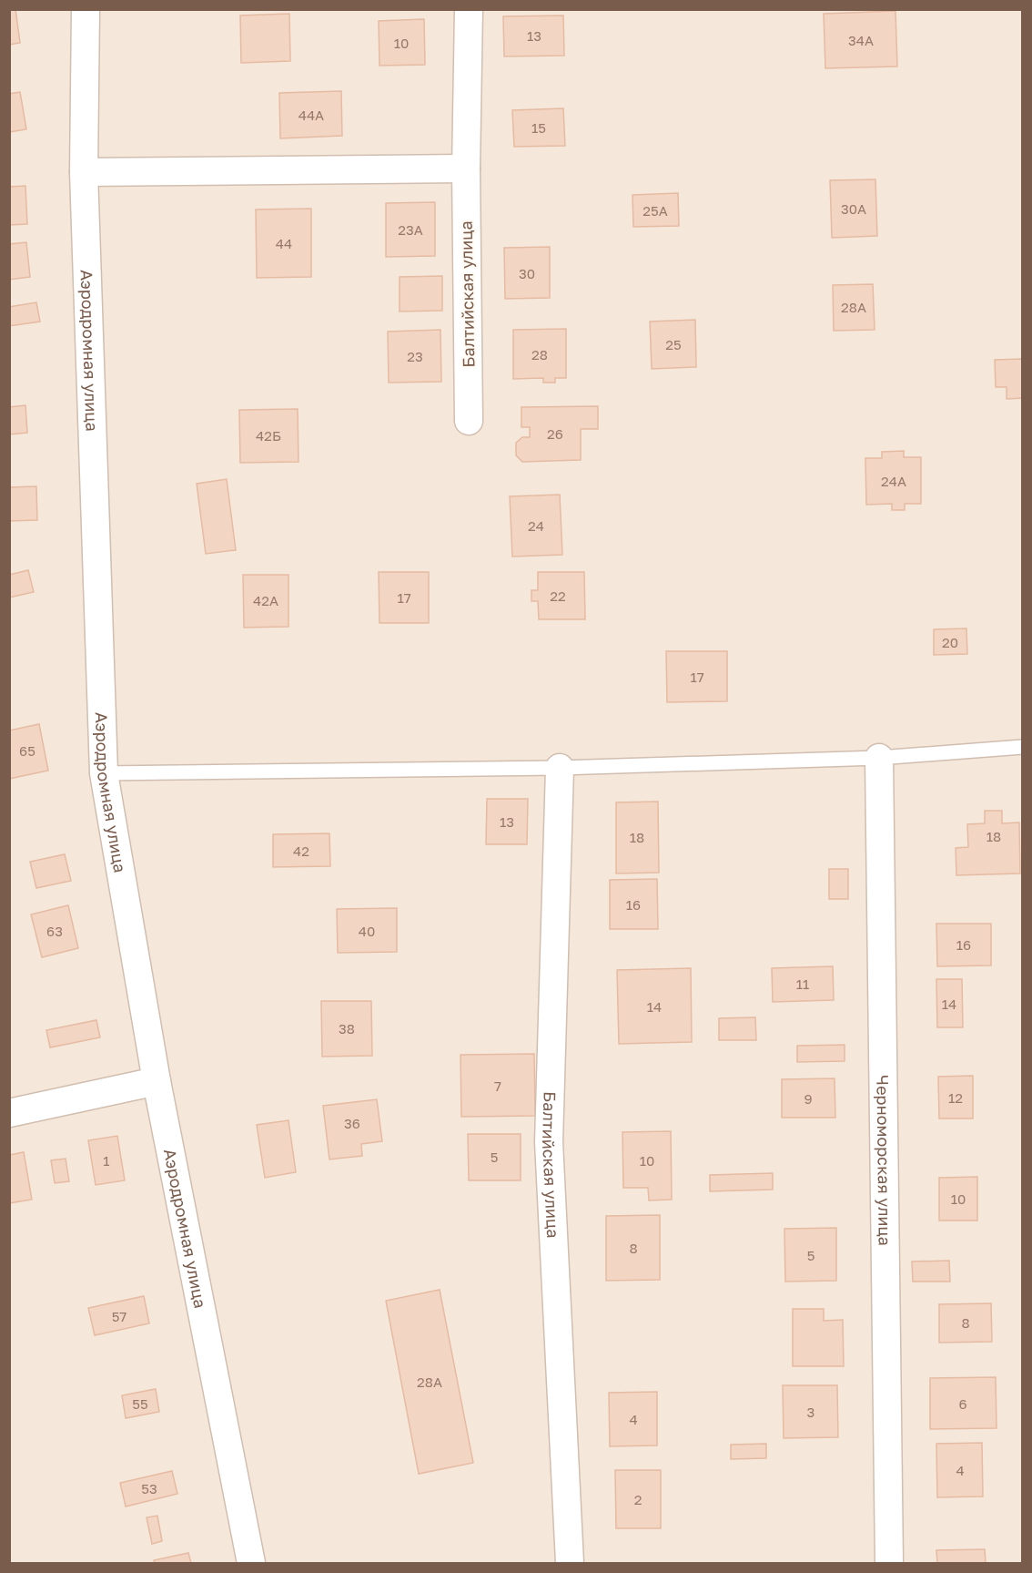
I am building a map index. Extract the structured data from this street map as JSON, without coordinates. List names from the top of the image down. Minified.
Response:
{"streets":{"street":["Балтийская улица","Аэродромная улица","Черноморская улица"]},"house_numbers":["13","34А","10","44А","15","30А","25А","23А","44","30","28А","25","28","23","26","42Б","24А","24","22","17","42А","20","17","65","13","18","18","42","16","63","40","16","11","14","14","38","7","12","9","36","5","1","10","10","8","5","57","8","28А","55","6","3","4","4","53","2"]}
